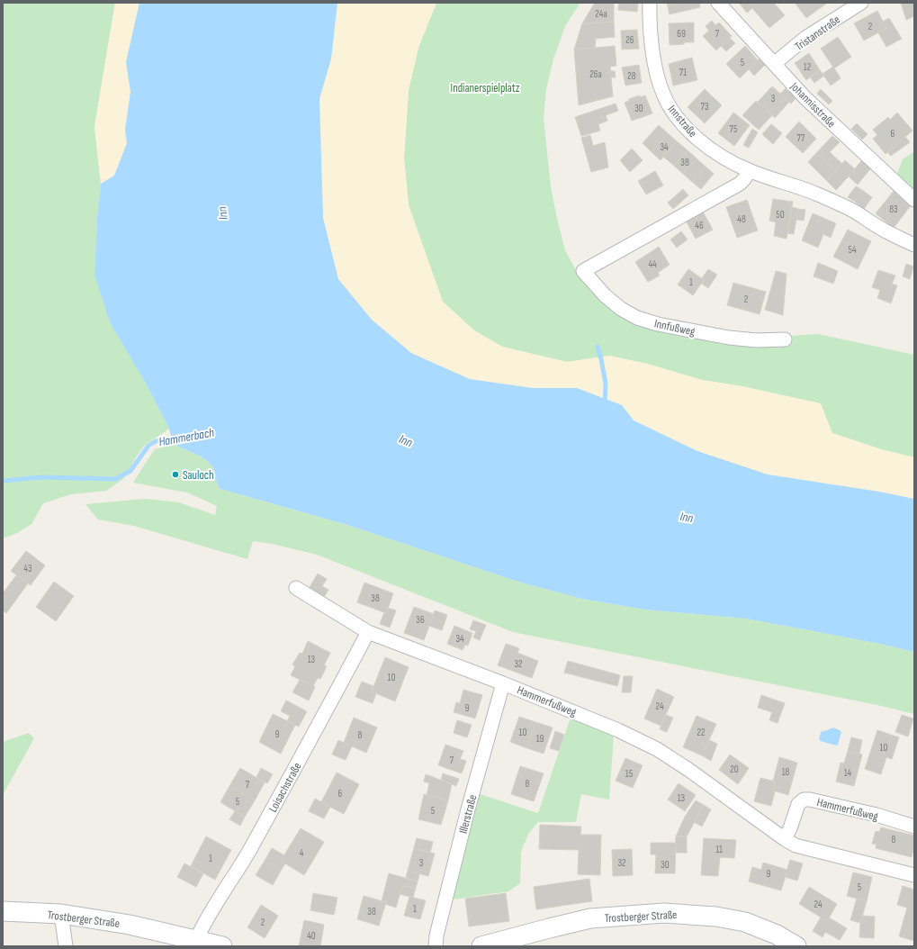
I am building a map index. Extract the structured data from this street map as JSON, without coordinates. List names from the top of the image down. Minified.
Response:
{"streets":{"main road":["Trostberger Straße"],"street":["Tristanstraße","Johannisstraße","Innstraße","Innfußweg","Hammerfußweg","Loisachstraße","Illerstraße"]},"crossings":[["Tristanstraße","Johannisstraße"],["Innstraße","Innfußweg"],["Hammerfußweg","Loisachstraße"],["Hammerfußweg","Illerstraße"],["Loisachstraße","Trostberger Straße"]],"water":["Inn","Hammerbach"],"parks":["Indianerspielplatz"],"places":["Sauloch"],"house_numbers":["24a","2","69","7","26","5","12","71","26a","28","3","73","30","75","6","77","34","38","83","50","48","46","54","44","1","2","43","38","36","34","13","32","10","24","9","10","22","9","8","19","10","7","20","18","14","15","8","7","6","13","5","5","8","11","4","1","3","32","30","9","5","24","1","38","2","40"]}
